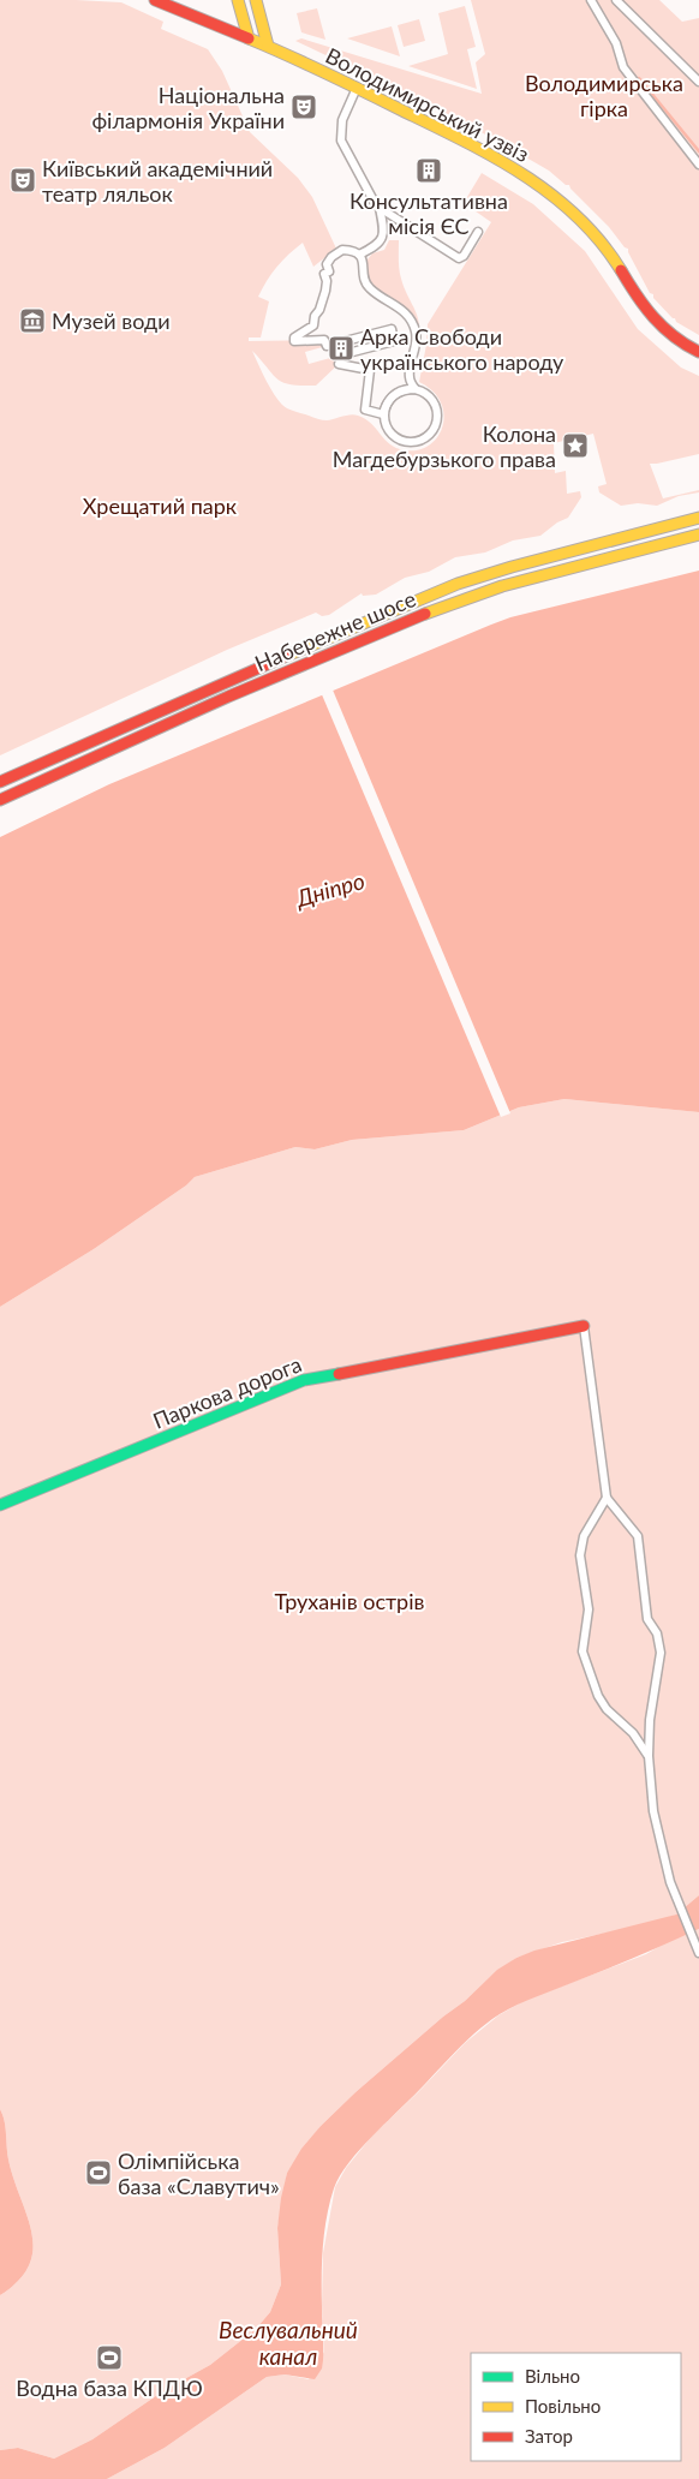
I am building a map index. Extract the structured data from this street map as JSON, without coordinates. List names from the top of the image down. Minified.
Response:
{"streets":{"main road":["Володимирський узвіз","Набережне шосе","Паркова дорога"]},"water":["Дніпро","Веслувальний канал"],"parks":["Володимирська гірка","Хрещатий парк","Труханів острів"],"places":{"theatre":["Національна філармонія України","Київський академічний театр ляльок"],"building":["Консультативна місія ЄС","Арка Свободи українського народу"],"museum":["Музей води"],"place":["Колона Магдебурзького права"],"sports":["Олімпійська база «Славутич»","Водна база КПДЮ"]},"legend":["Вільно","Повільно","Затор"]}
